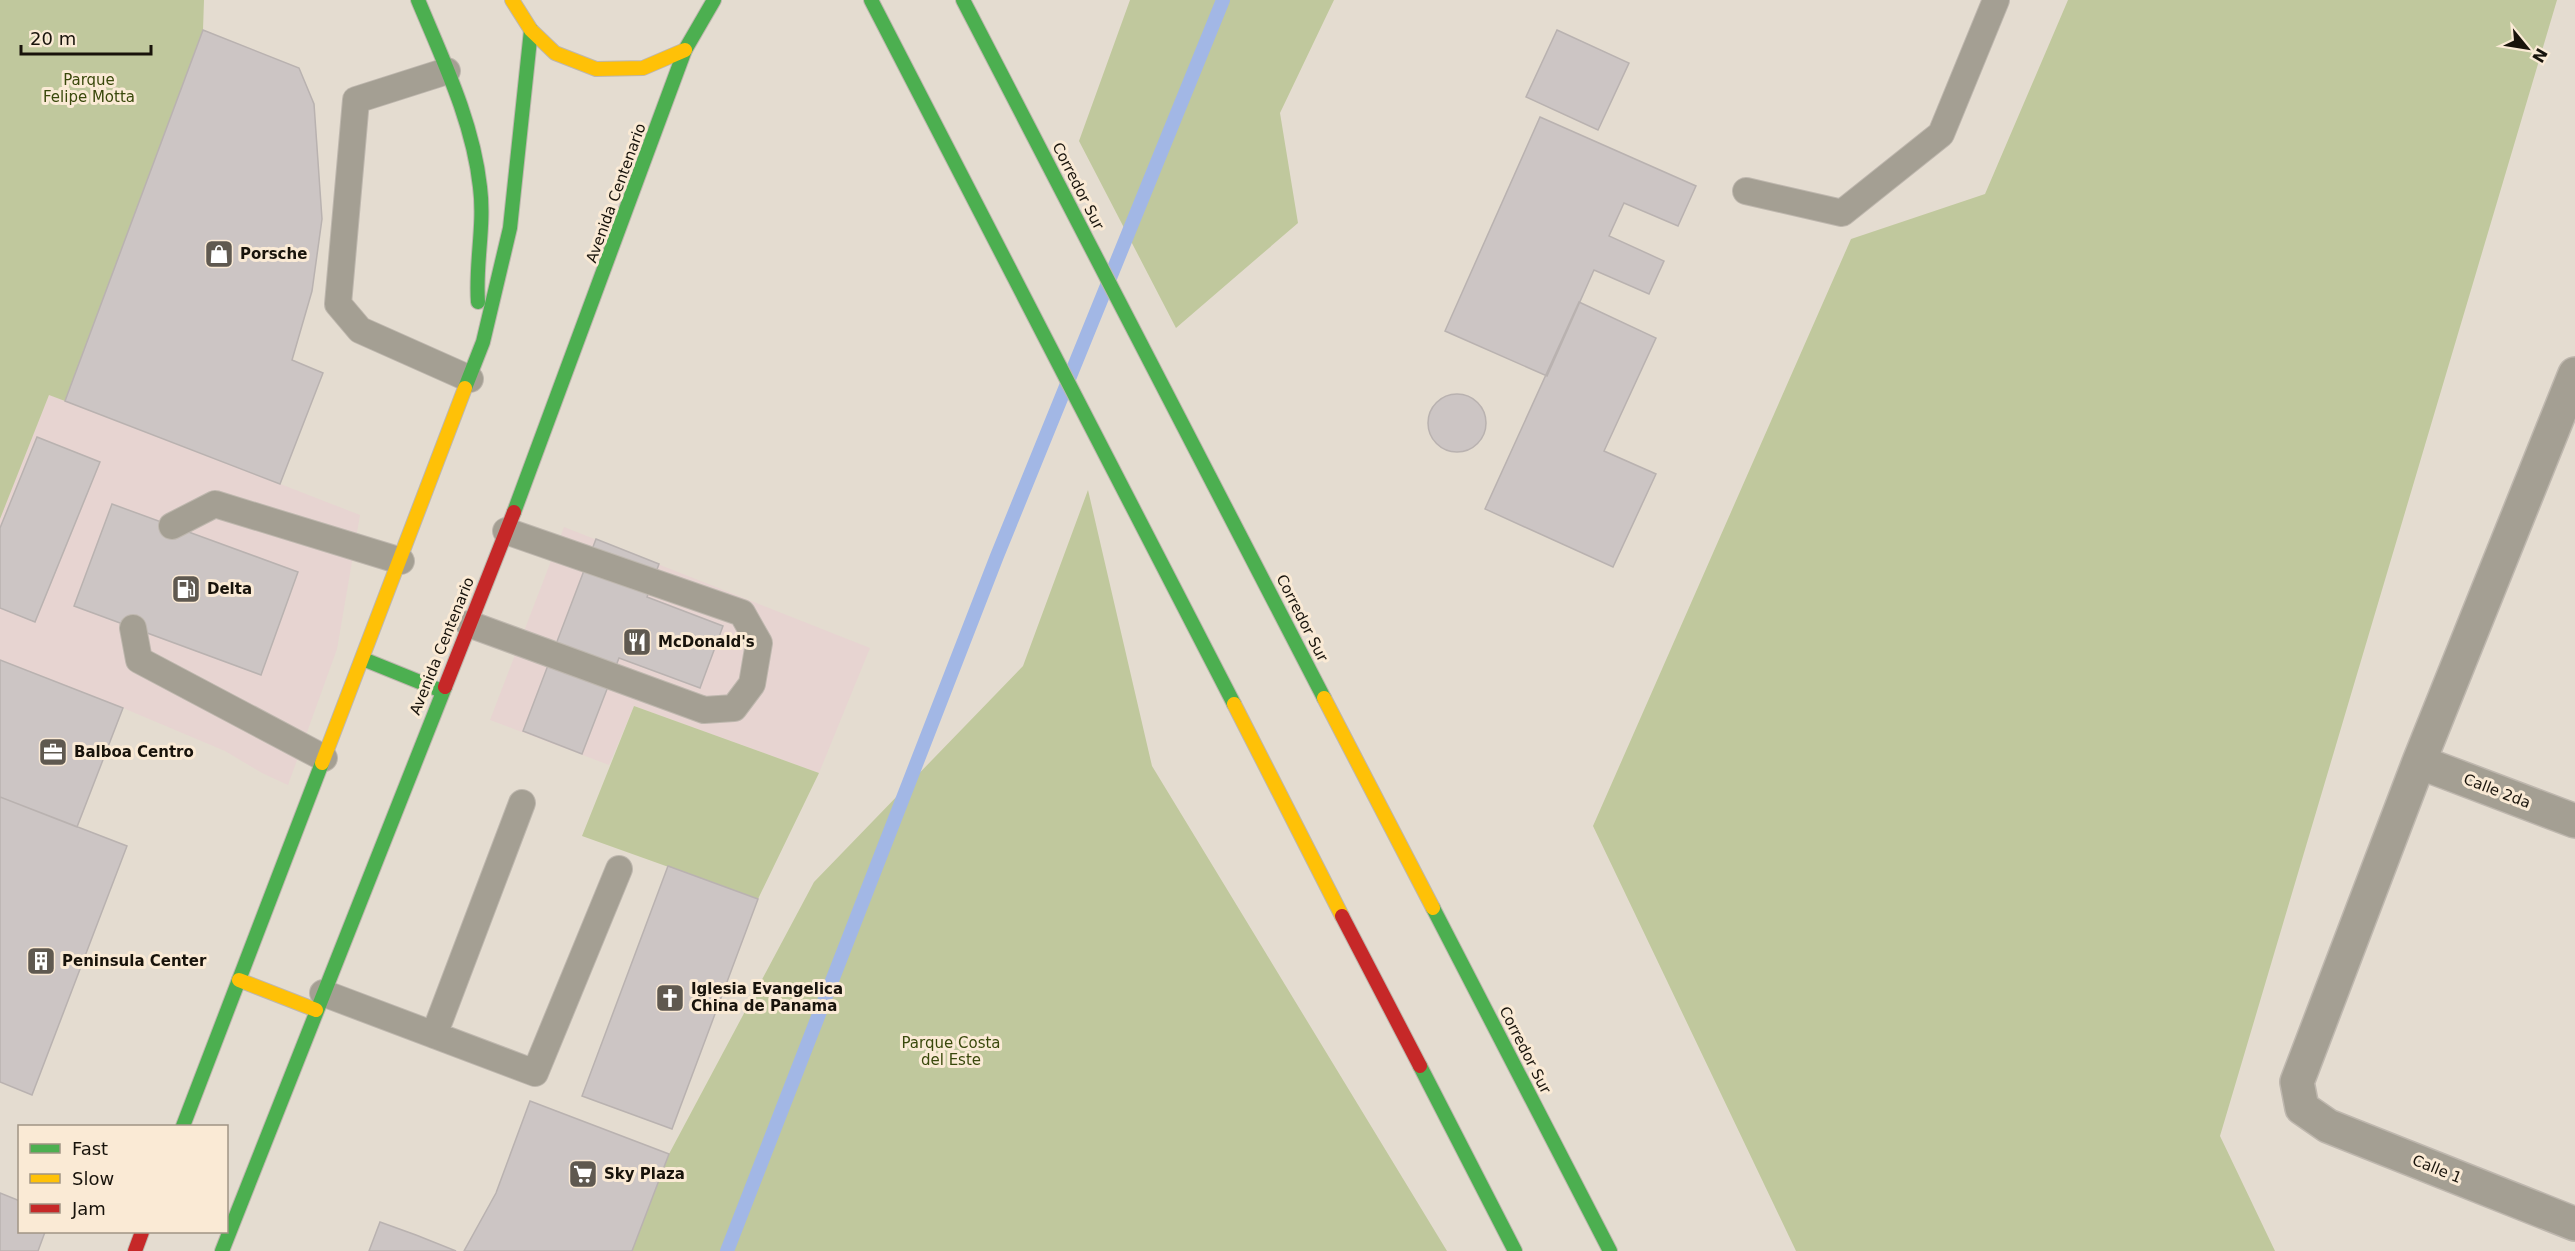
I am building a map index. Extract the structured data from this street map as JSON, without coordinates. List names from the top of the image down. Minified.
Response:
{"streets":{"main road":["Corredor Sur","Avenida Centenario"],"street":["Calle 2da","Calle 1"]},"crossings":[["Calle 2da","Calle 1"]],"parks":["Parque Felipe Motta","Parque Costa del Este"],"places":{"shop":["Porsche"],"fuel station":["Delta"],"restaurant":["McDonald's"],"office":["Balboa Centro"],"building":["Peninsula Center"],"church":["Iglesia Evangelica China de Panama"],"supermarket":["Sky Plaza"]},"legend":["Fast","Slow","Jam"],"scale_bar":"20 m","north":"bottom right"}
